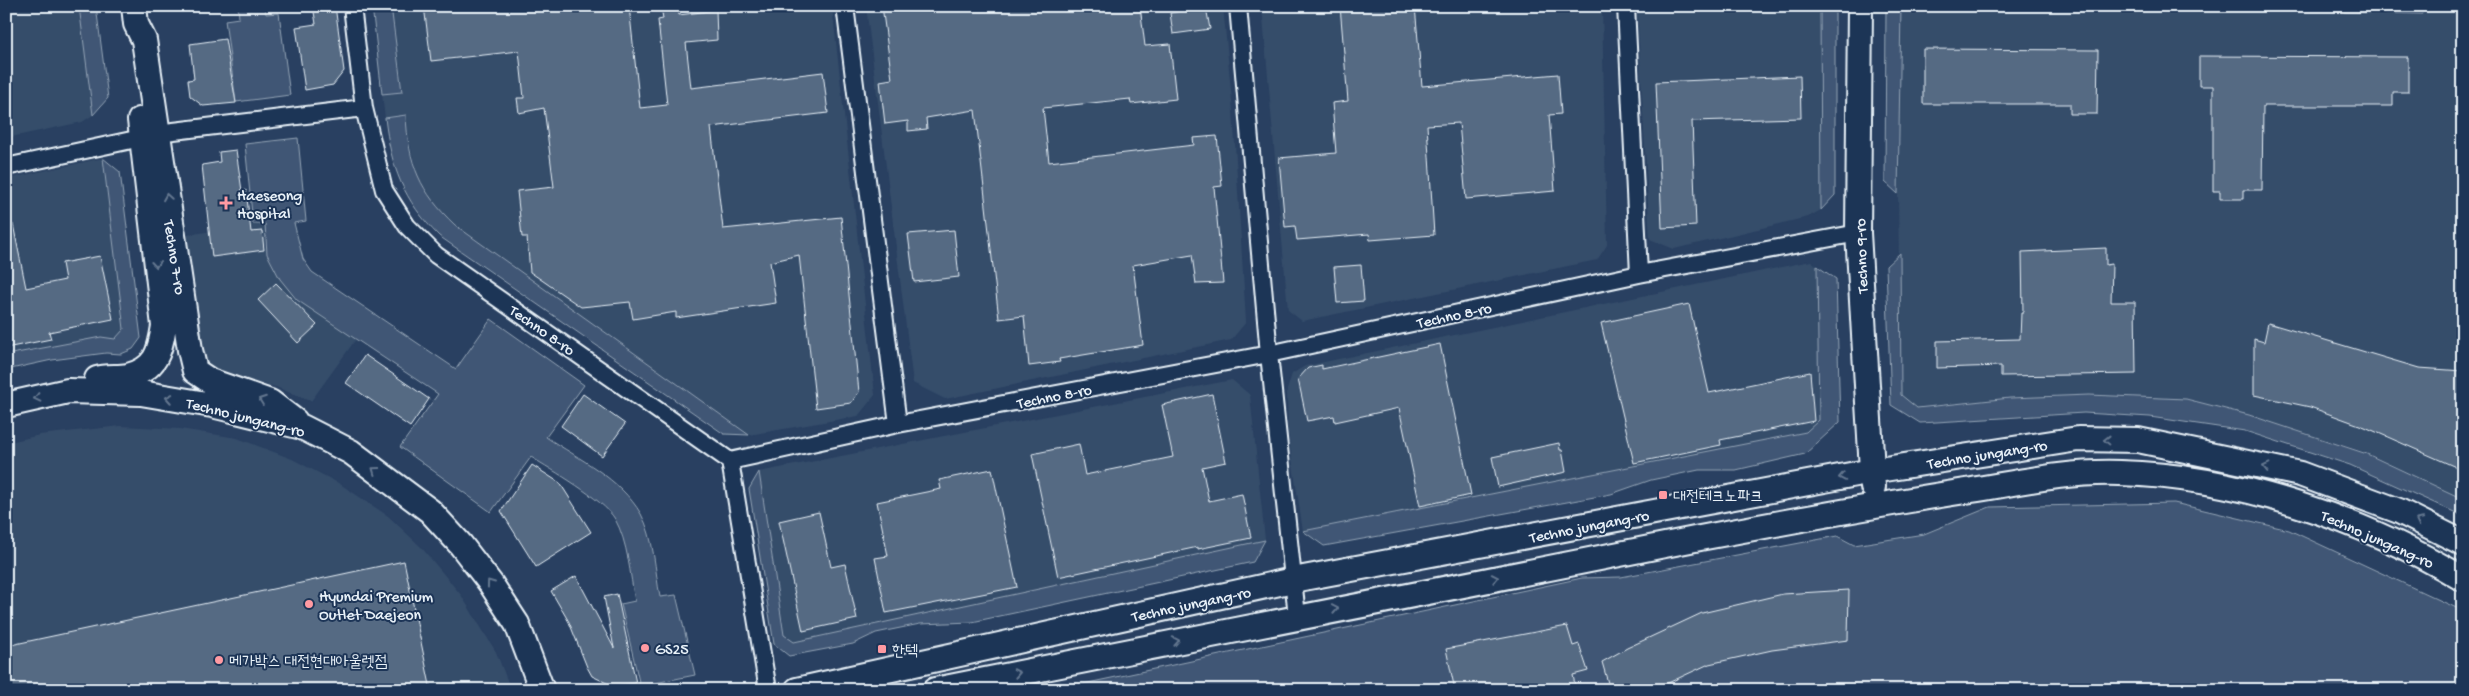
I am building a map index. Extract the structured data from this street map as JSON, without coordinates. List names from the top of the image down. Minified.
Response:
{"streets":{"main road":["Techno 9-ro","Techno 7-ro","Techno jungang-ro"],"street":["Techno 8-ro"]},"crossings":[["Techno 9-ro","Techno 8-ro"],["Techno 9-ro","Techno jungang-ro"],["Techno 7-ro","Techno jungang-ro"]],"places":{"health":["Haeseong Hospital"],"transit":["대전테크노파크","한텍"],"other":["Hyundai Premium Outlet Daejeon","GS25","메가박스 대전현대아울렛점"]}}
